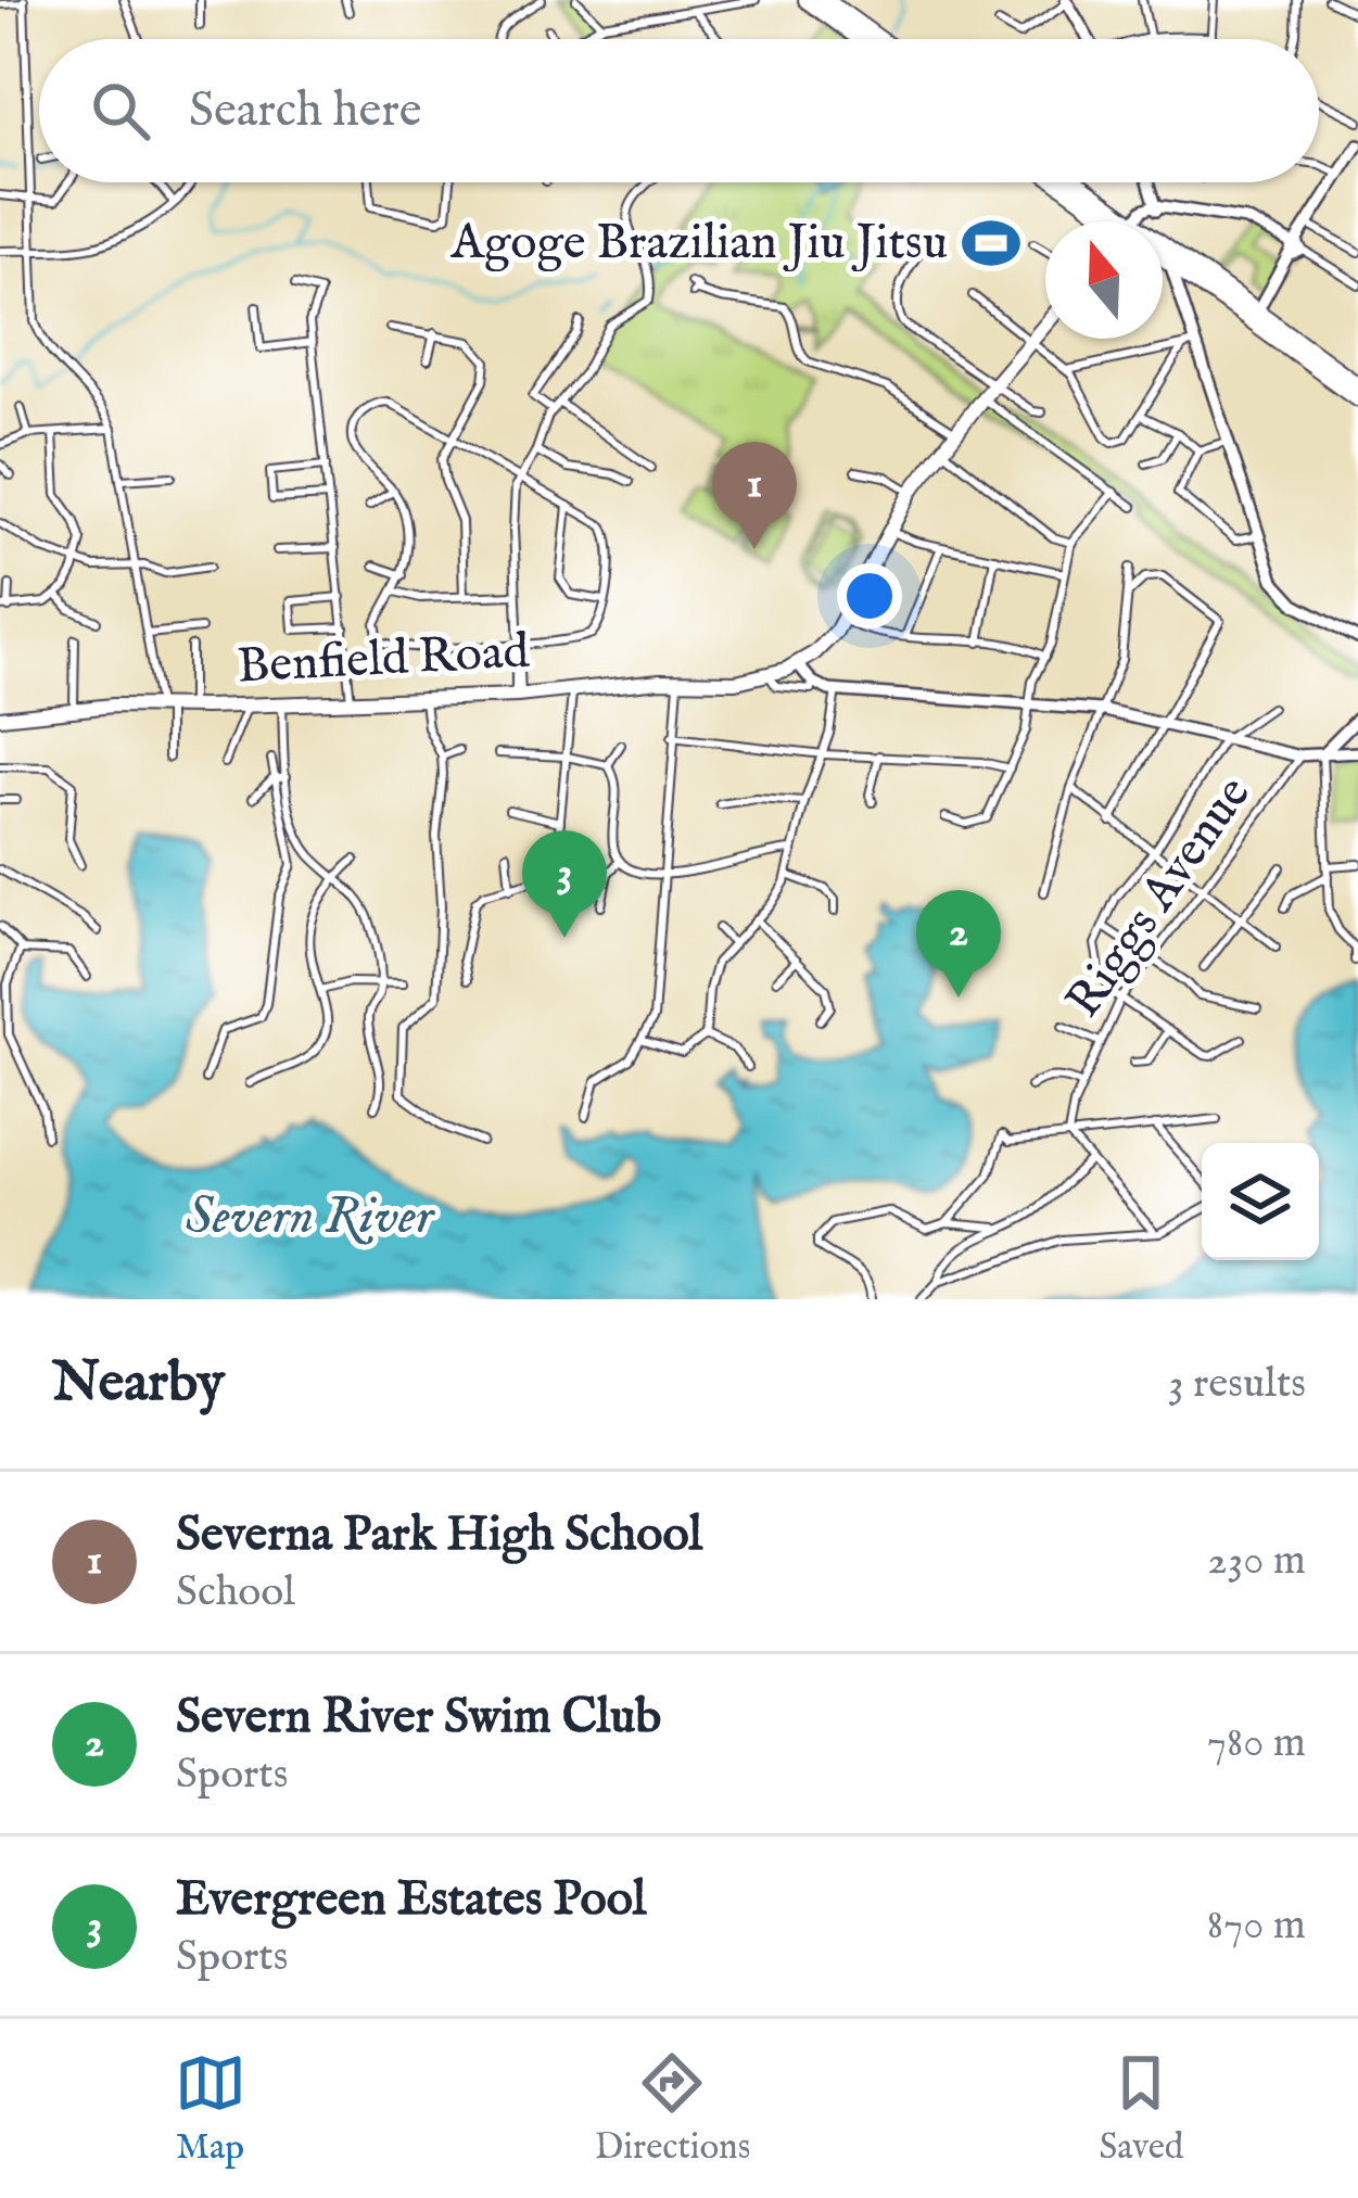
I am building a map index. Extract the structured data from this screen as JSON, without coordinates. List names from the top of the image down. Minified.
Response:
{"streets":{"main road":["Benfield Road"],"street":["Riggs Avenue"]},"water":["Severn River"],"places":{"sports":["Agoge Brazilian Jiu Jitsu"]},"north":"top","page":{"search":"Search here","pins":["1","3","2"],"heading":["Nearby","3 results"],"list":[{"mark":"1","name":"Severna Park High School","note":"School","value":"230 m"},{"mark":"2","name":"Severn River Swim Club","note":"Sports","value":"780 m"},{"mark":"3","name":"Evergreen Estates Pool","note":"Sports","value":"870 m"}],"nav":["Map","Directions","Saved"]}}
